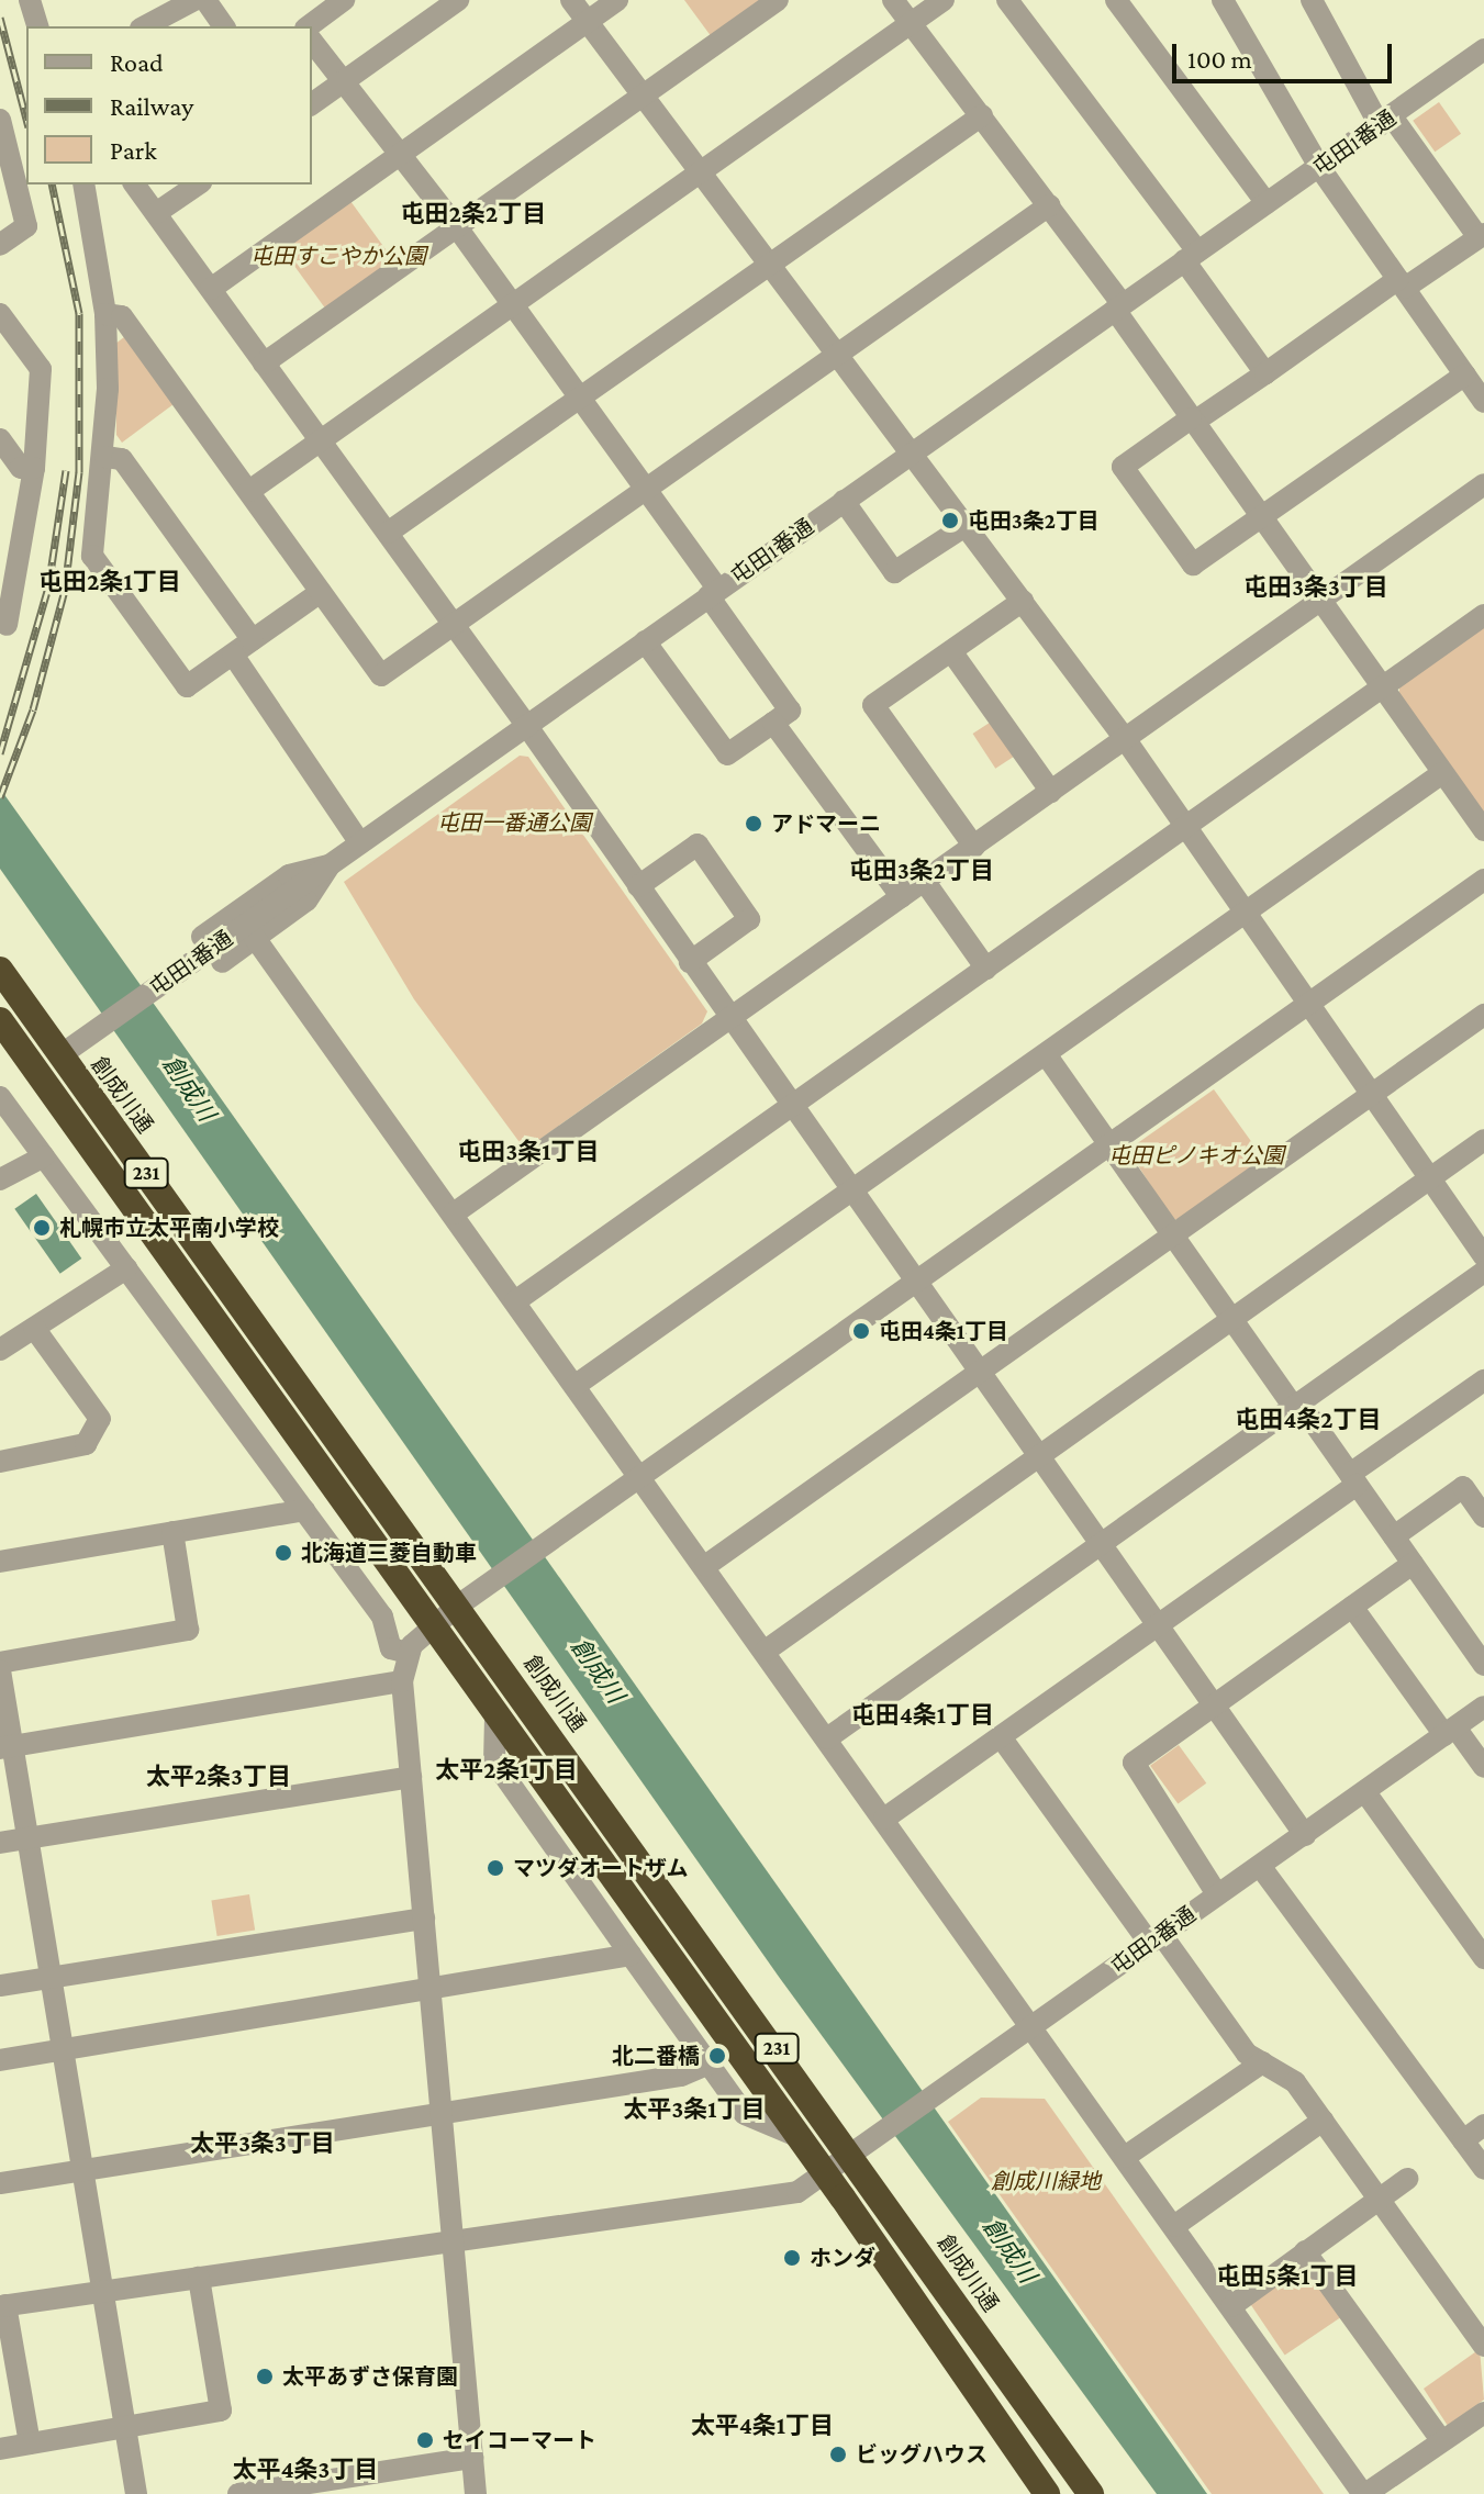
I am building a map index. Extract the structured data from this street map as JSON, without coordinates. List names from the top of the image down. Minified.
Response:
{"streets":{"highway":["創成川通","231"],"street":["屯田1番通","屯田2番通"]},"crossings":[["屯田1番通","創成川通"],["創成川通","屯田2番通"],["231","屯田2番通"]],"districts":["屯田2条2丁目","屯田2条1丁目","屯田3条3丁目","屯田3条2丁目","屯田3条1丁目","屯田4条2丁目","屯田4条1丁目","太平2条1丁目","太平2条3丁目","太平3条1丁目","太平3条3丁目","屯田5条1丁目","太平4条1丁目","太平4条3丁目"],"water":["創成川"],"parks":["屯田すこやか公園","屯田一番通公園","屯田ピノキオ公園","創成川緑地"],"places":["屯田3条2丁目","アドマーニ","札幌市立太平南小学校","屯田4条1丁目","北海道三菱自動車","マツダオートザム","北二番橋","ホンダ","太平あずさ保育園","セイコーマート","ビッグハウス"],"legend":["Road","Railway","Park"],"scale_bar":"100 m"}
